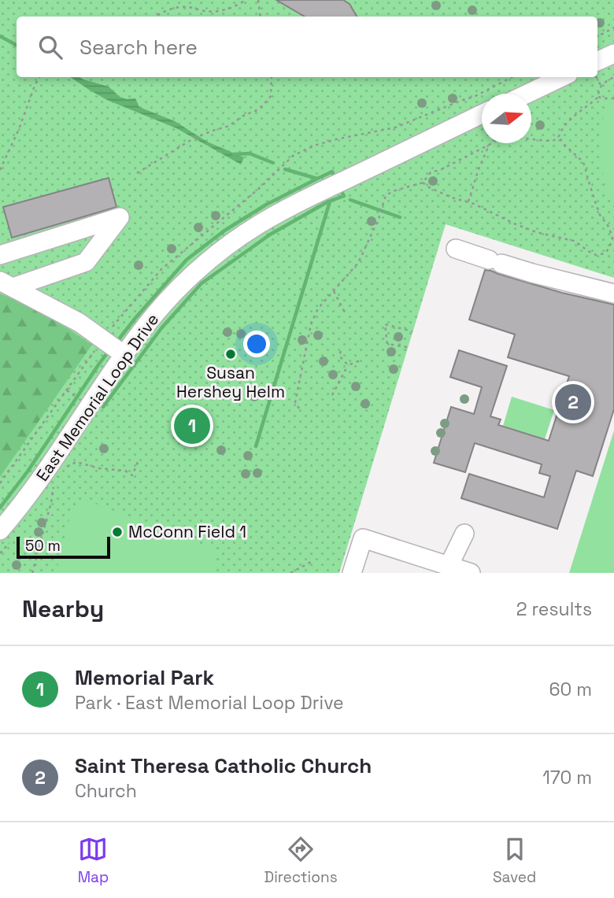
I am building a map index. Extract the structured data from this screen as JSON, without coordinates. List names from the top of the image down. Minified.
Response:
{"streets":{"street":["East Memorial Loop Drive"]},"places":["Susan Hershey Helm","McConn Field 1"],"scale_bar":"50 m","north":"right","page":{"search":"Search here","pins":["2","1"],"scale":"50 m","heading":["Nearby","2 results"],"list":[{"mark":"1","name":"Memorial Park","note":"Park · East Memorial Loop Drive","value":"60 m"},{"mark":"2","name":"Saint Theresa Catholic Church","note":"Church","value":"170 m"}],"nav":["Map","Directions","Saved"]}}
